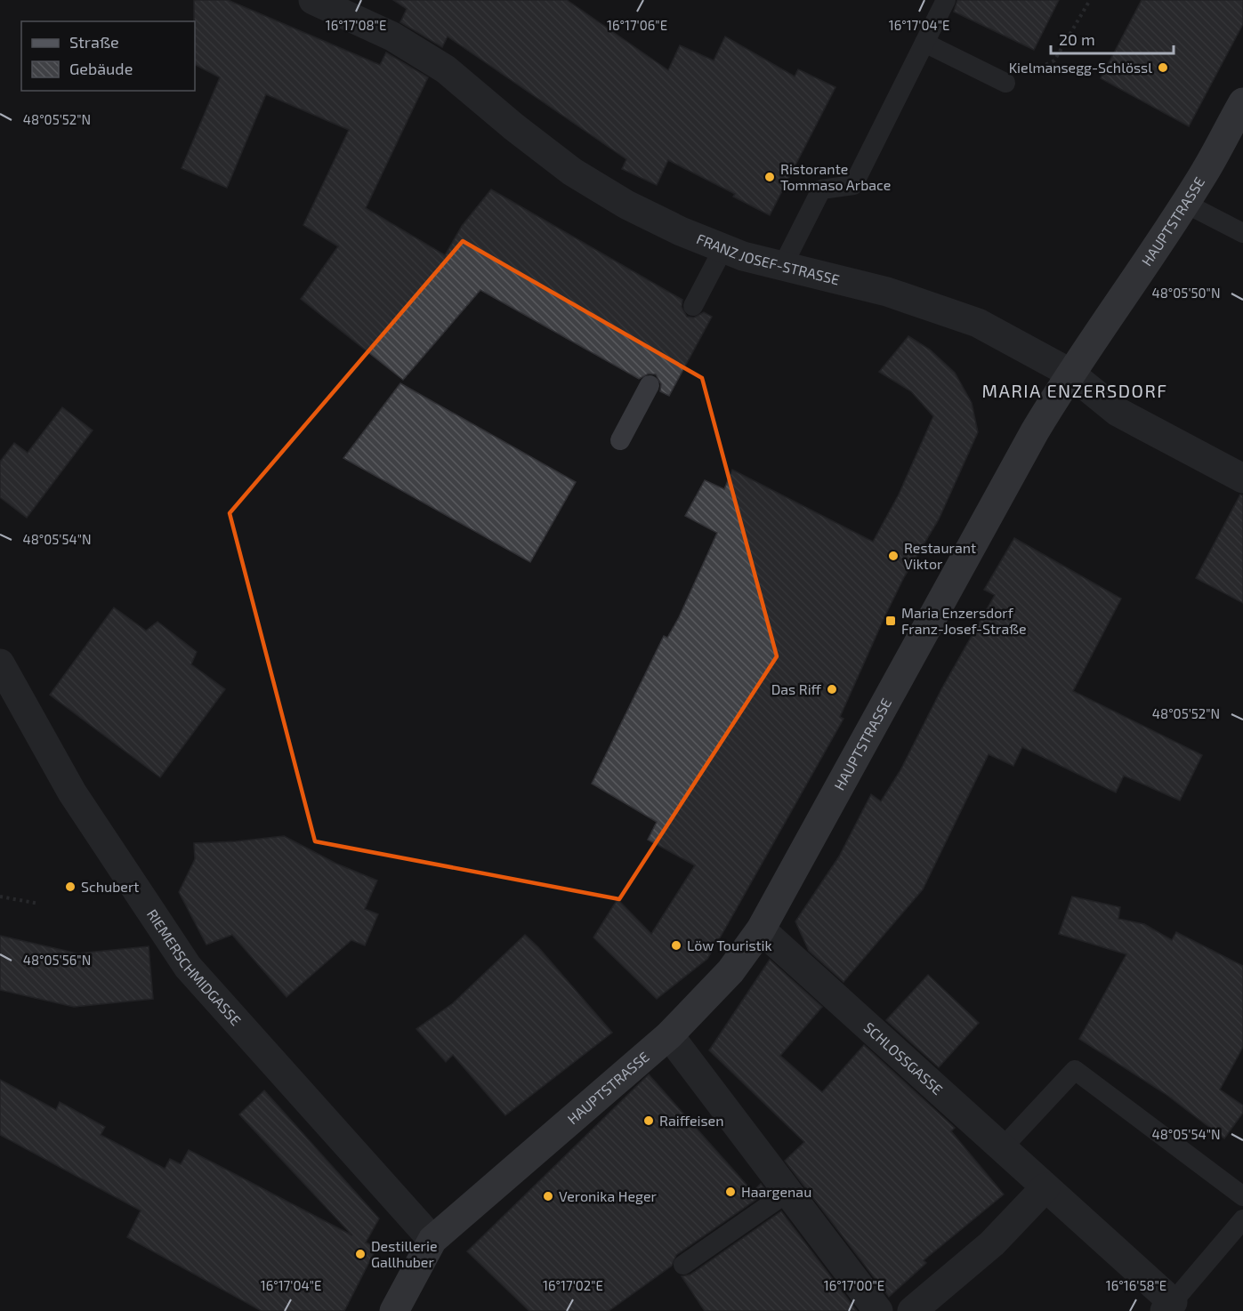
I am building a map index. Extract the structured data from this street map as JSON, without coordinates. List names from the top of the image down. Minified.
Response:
{"streets":{"main road":["HAUPTSTRASSE"],"street":["FRANZ JOSEF-STRASSE","RIEMERSCHMIDGASSE","SCHLOSSGASSE"]},"crossings":[["HAUPTSTRASSE","FRANZ JOSEF-STRASSE"],["HAUPTSTRASSE","RIEMERSCHMIDGASSE"],["HAUPTSTRASSE","SCHLOSSGASSE"]],"districts":["MARIA ENZERSDORF"],"places":{"other":["Kielmansegg-Schlössl","Ristorante Tommaso Arbace","Restaurant Viktor","Das Riff","Schubert","Löw Touristik","Raiffeisen","Haargenau","Veronika Heger","Destillerie Gallhuber"],"transit":["Maria Enzersdorf Franz-Josef-Straße"]},"legend":["Straße","Gebäude"],"scale_bar":"20 m","coordinates":["16°17'08\"E","16°17'06\"E","16°17'04\"E","48°05'52\"N","48°05'50\"N","48°05'54\"N","48°05'56\"N","16°17'02\"E","16°17'00\"E","16°16'58\"E"]}
